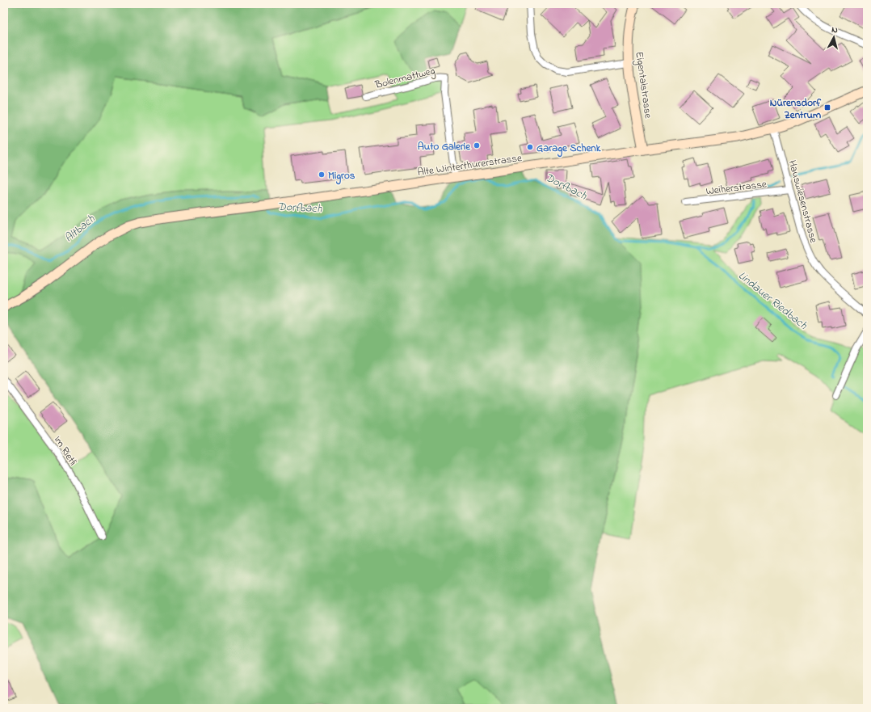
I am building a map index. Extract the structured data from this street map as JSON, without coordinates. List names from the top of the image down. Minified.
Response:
{"streets":{"main road":["Eigentalstrasse","Alte Winterthurerstrasse"],"street":["Bolenmattweg","Weiherstrasse","Hauswiesenstrasse","Im Rietli"]},"crossings":[["Bolenmattweg","Alte Winterthurerstrasse"],["Eigentalstrasse","Alte Winterthurerstrasse"],["Alte Winterthurerstrasse","Hauswiesenstrasse"],["Weiherstrasse","Hauswiesenstrasse"]],"water":["Dorfbach","Altbach","Lindauer Riedbach"],"places":{"transit":["Nürensdorf Zentrum"],"other":["Auto Galerie","Garage Schenk","Migros"]},"north":"top"}
